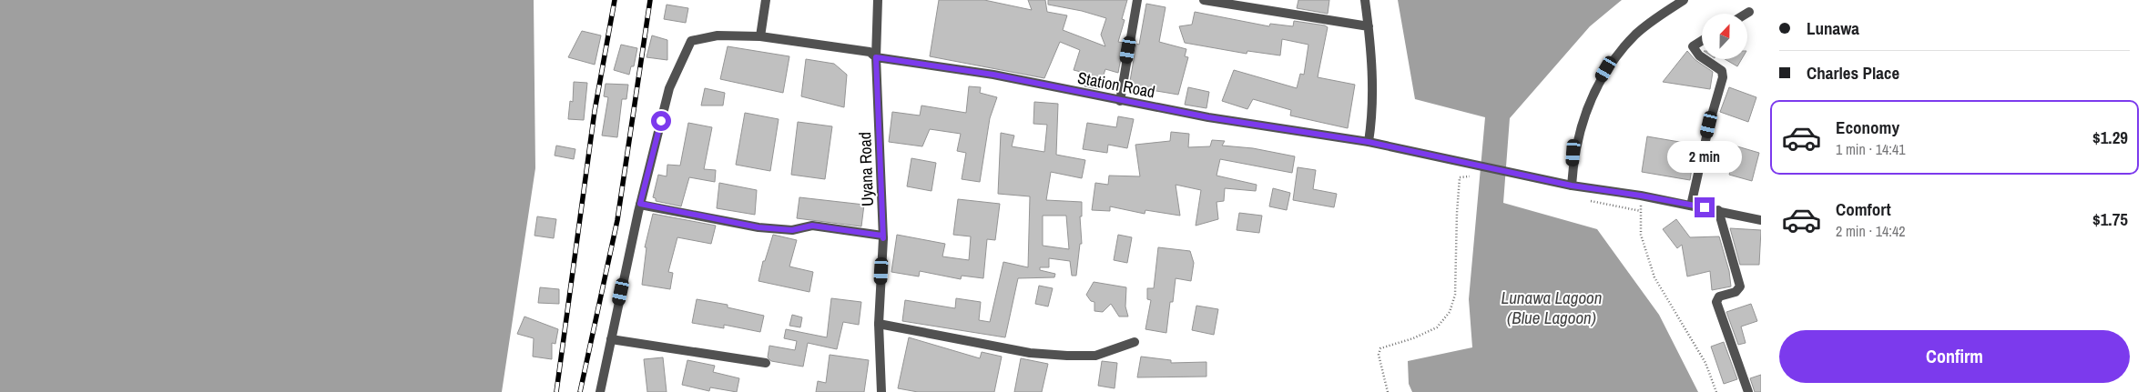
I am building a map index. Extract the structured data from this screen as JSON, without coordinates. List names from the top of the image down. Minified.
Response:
{"streets":{"street":["Station Road","Uyana Road"]},"crossings":[["Station Road","Uyana Road"]],"water":["Lunawa Lagoon (Blue Lagoon)"],"north":"top","page":{"banner":["Lunawa","Charles Place"],"list":[{"name":"Economy","note":"1 min · 14:41","value":"$1.29"},{"name":"Comfort","note":"2 min · 14:42","value":"$1.75"}],"bubble":"2 min","buttons":"Confirm"}}
